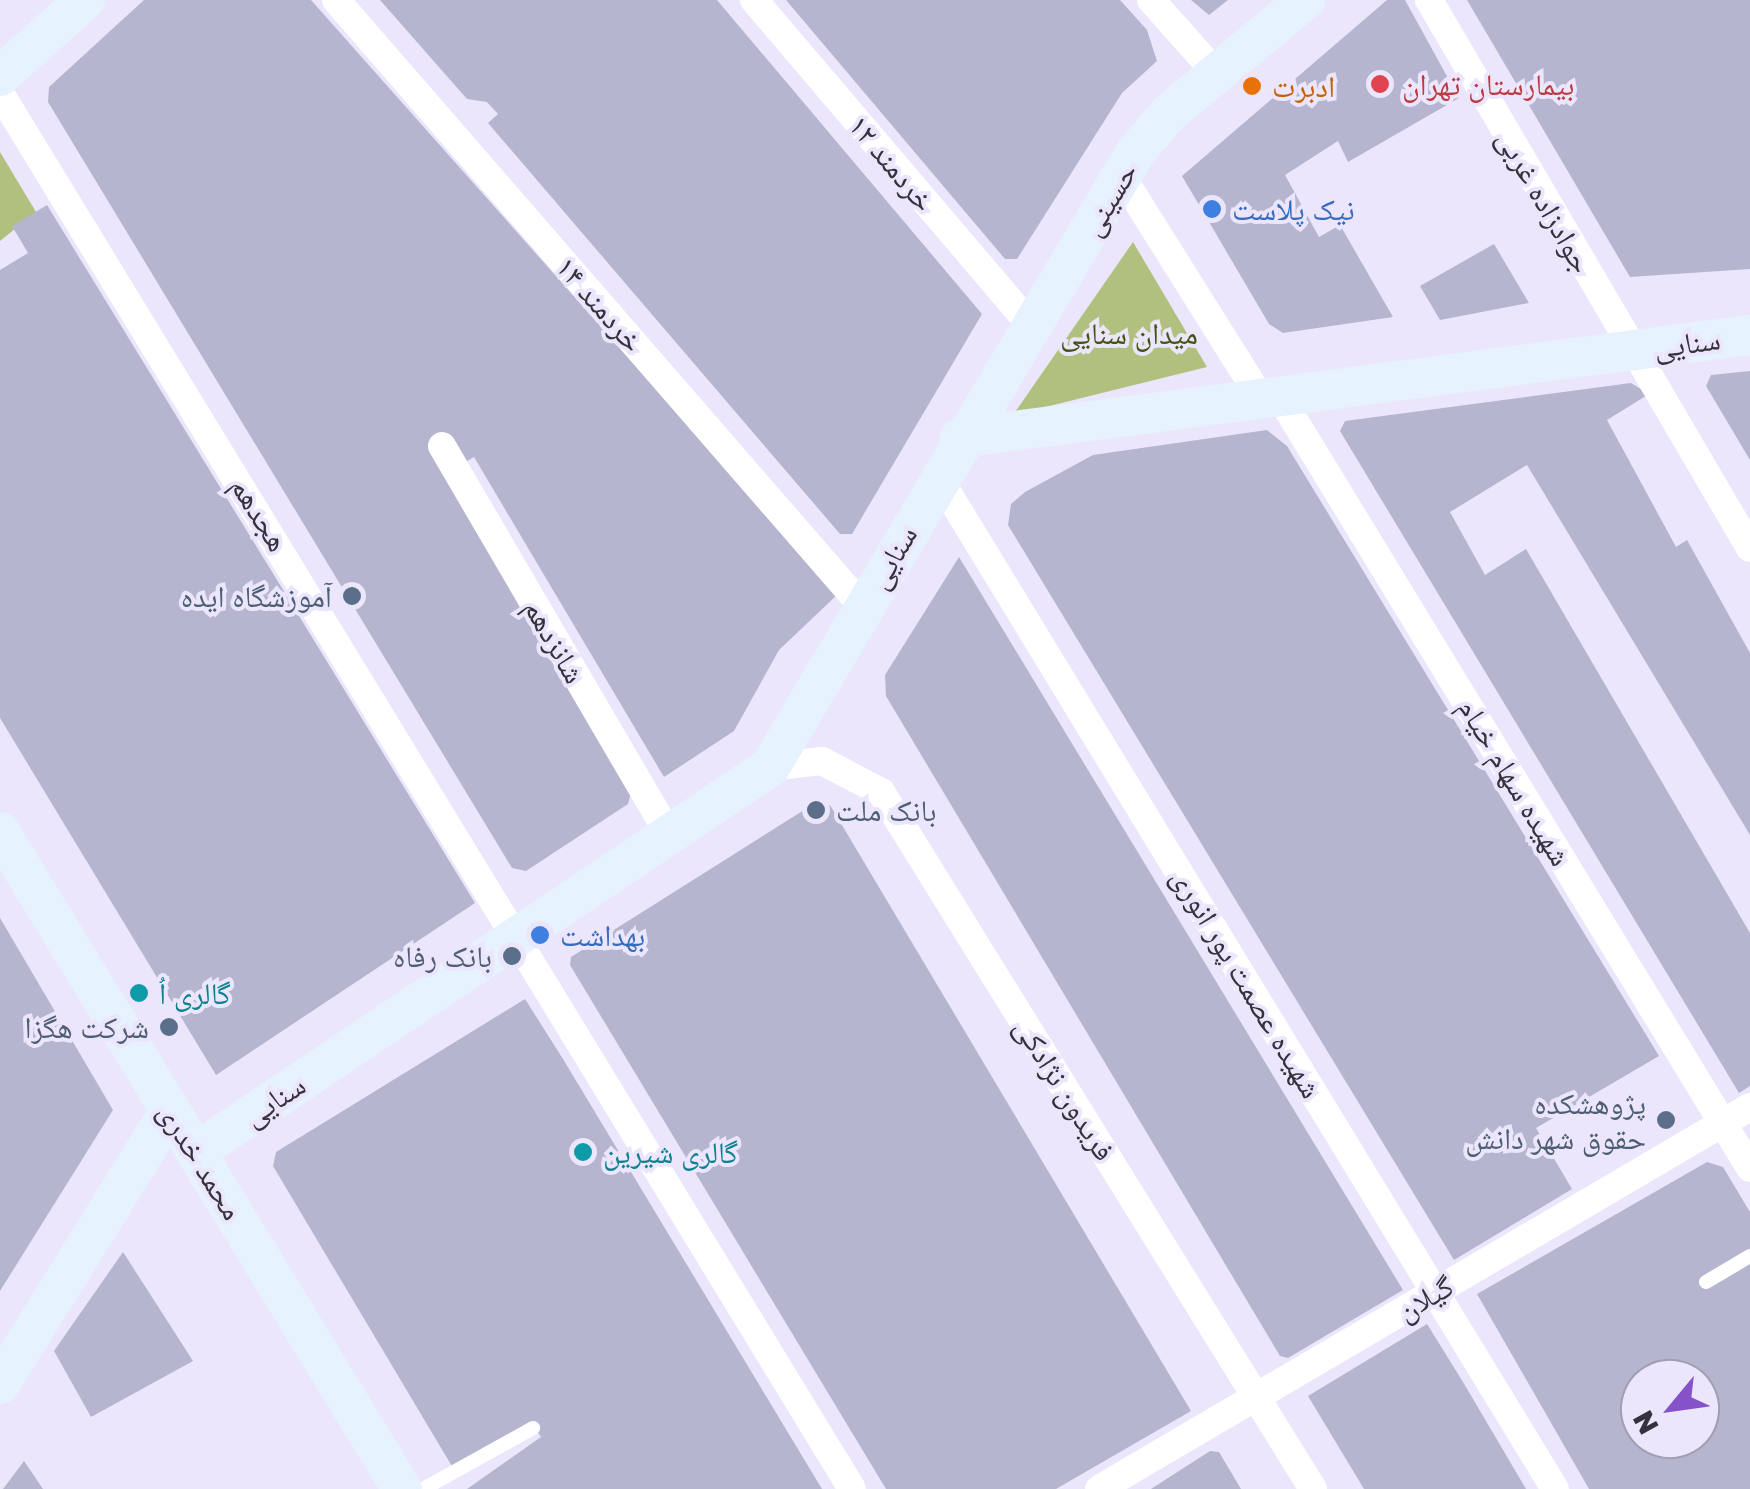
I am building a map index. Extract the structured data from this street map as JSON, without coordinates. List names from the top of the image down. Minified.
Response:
{"streets":{"street":["خردمند ۱۲","حسینی","جوادزاده غربی","خردمند ۱۴","سنایی","هجدهم","شانزدهم","شهیده سهام خیام","شهیده عصمت پور انوری","فریدون نژادکی","محمد خدری","گیلان"]},"crossings":[["خردمند ۱۲","حسینی"],["حسینی","سنایی"],["جوادزاده غربی","سنایی"],["خردمند ۱۴","سنایی"],["سنایی","هجدهم"],["سنایی","شانزدهم"],["سنایی","شهیده سهام خیام"],["سنایی","شهیده عصمت پور انوری"],["سنایی","فریدون نژادکی"],["سنایی","محمد خدری"],["شهیده سهام خیام","گیلان"],["شهیده عصمت پور انوری","گیلان"],["فریدون نژادکی","گیلان"]],"parks":["میدان سنایی"],"places":["بیمارستان تهران","ادبرت","نیک پلاست","آموزشگاه ایده","بانک ملت","بهداشت","بانک رفاه","گالری اُ","شرکت هگزا","پژوهشکده حقوق شهر دانش","گالری شیرین"],"north":"bottom left"}
